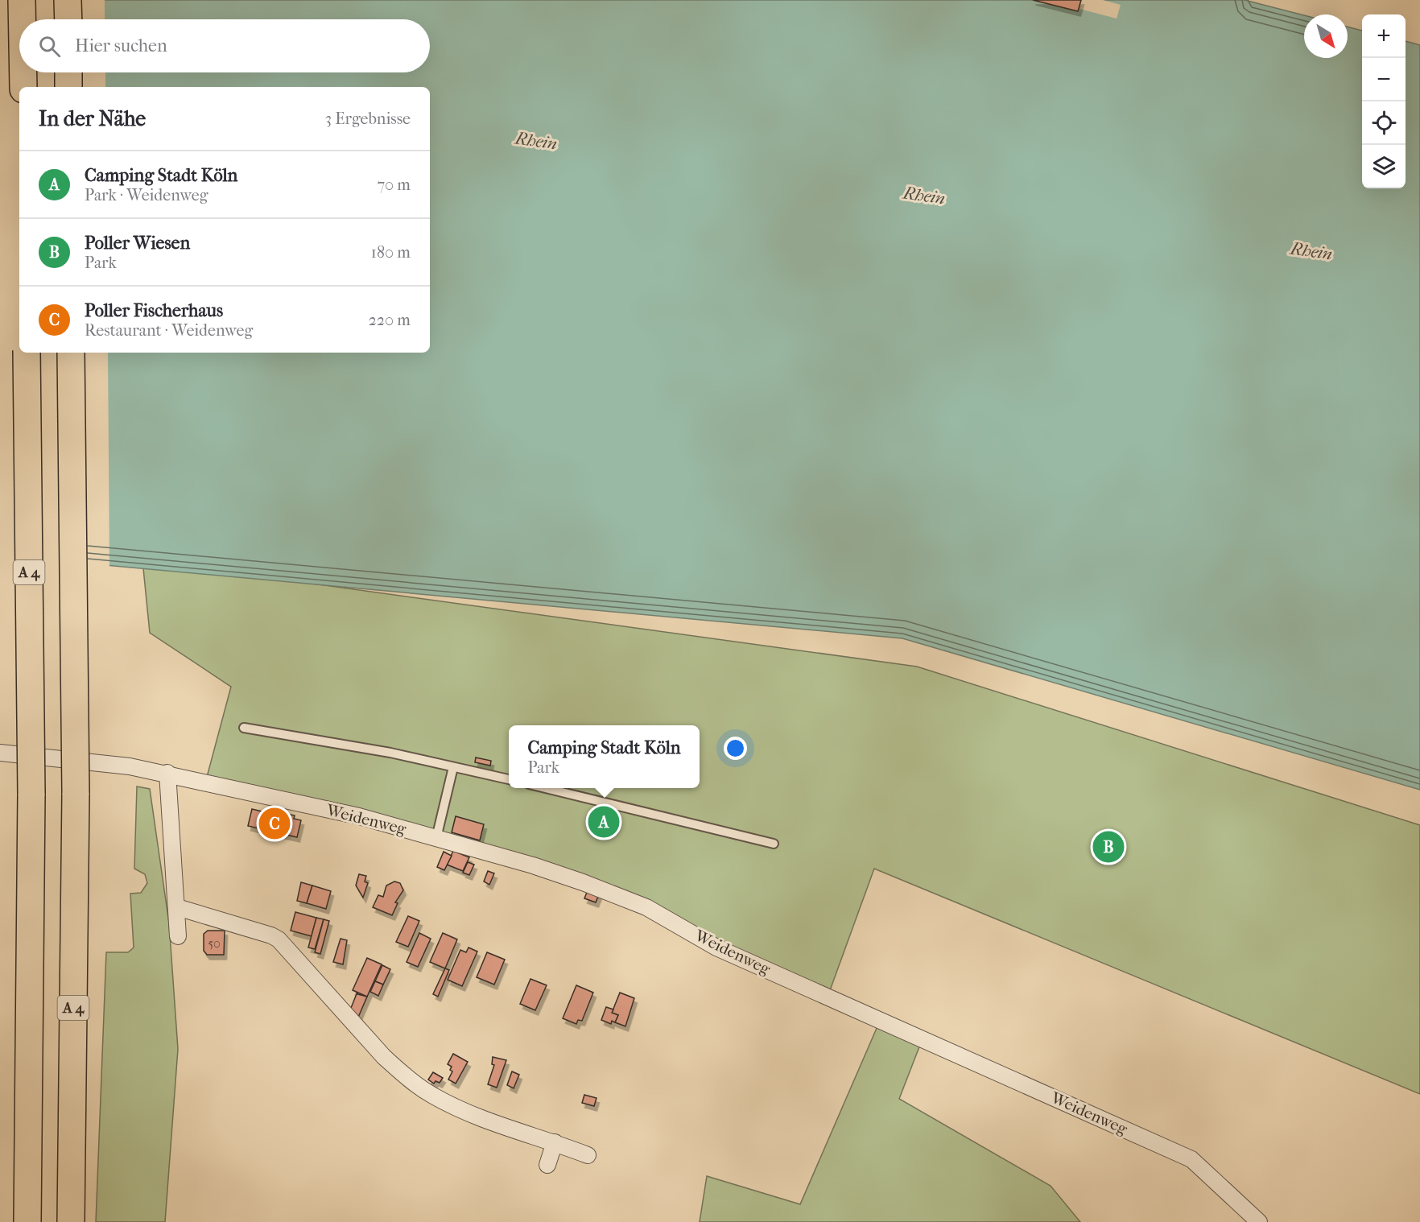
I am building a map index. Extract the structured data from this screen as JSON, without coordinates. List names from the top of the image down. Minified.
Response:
{"streets":{"highway":["A 4"],"street":["Weidenweg"]},"water":["Rhein"],"house_numbers":["50"],"north":"bottom right","page":{"map_buttons":["+","−"],"search":"Hier suchen","heading":["In der Nähe","3 Ergebnisse"],"list":[{"mark":"A","name":"Camping Stadt Köln","note":"Park · Weidenweg","value":"70 m"},{"mark":"B","name":"Poller Wiesen","note":"Park","value":"180 m"},{"mark":"C","name":"Poller Fischerhaus","note":"Restaurant · Weidenweg","value":"220 m"}],"popup":["Camping Stadt Köln","Park"],"pins":["A","C","B"]}}
